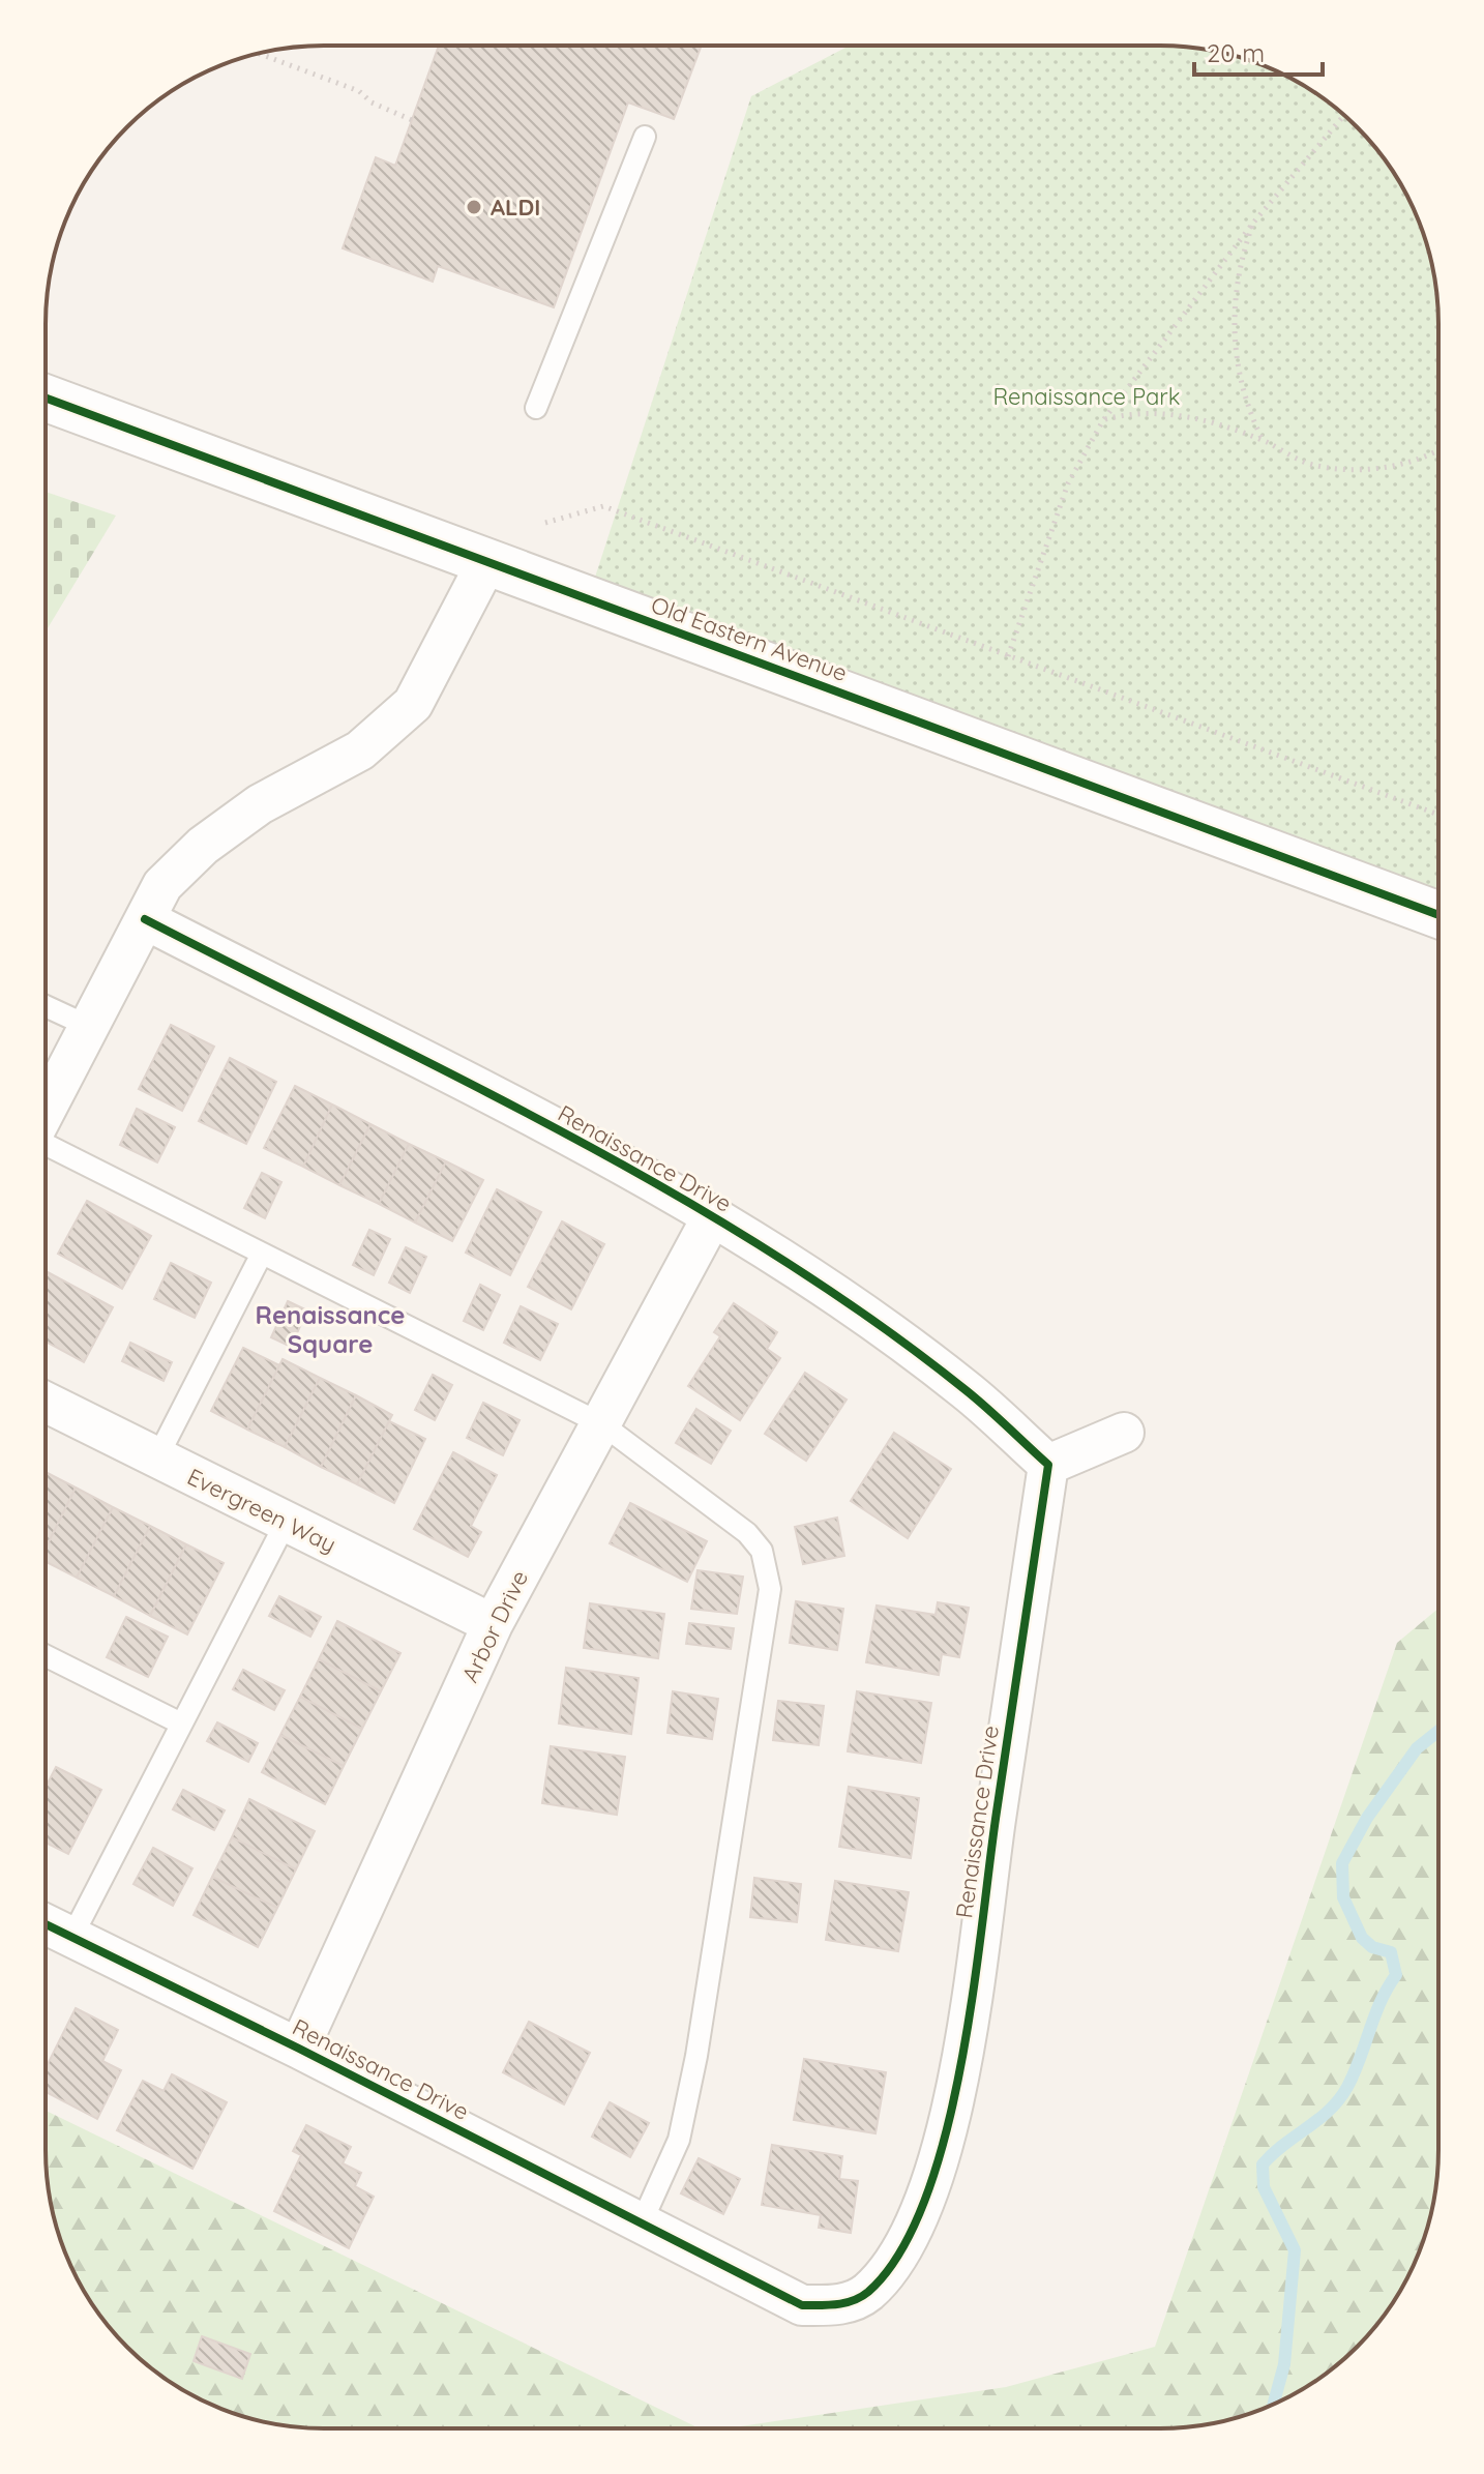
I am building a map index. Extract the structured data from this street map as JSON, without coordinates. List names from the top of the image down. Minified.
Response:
{"streets":{"street":["Old Eastern Avenue","Renaissance Drive","Evergreen Way","Arbor Drive"]},"crossings":[["Renaissance Drive","Arbor Drive"],["Evergreen Way","Arbor Drive"]],"districts":["Renaissance Square"],"parks":["Renaissance Park"],"places":["ALDI"],"scale_bar":"20 m"}
